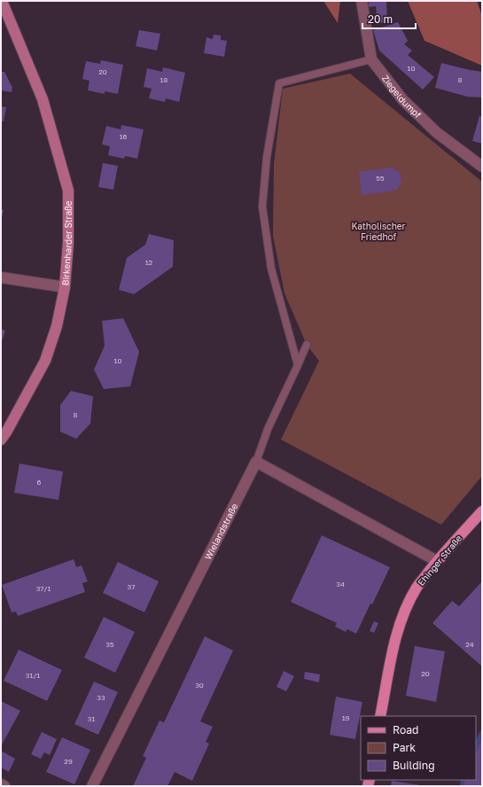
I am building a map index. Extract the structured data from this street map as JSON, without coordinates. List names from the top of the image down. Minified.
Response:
{"streets":{"main road":["Birkenharder Straße","Ehinger Straße"],"street":["Ziegeldumpf","Wielandstraße"]},"parks":["Katholischer Friedhof"],"house_numbers":["10","20","18","8","16","55","12","10","8","6","34","37","37/1","35","24","20","31/1","30","33","19","31","29"],"legend":["Road","Park","Building"],"scale_bar":"20 m"}
